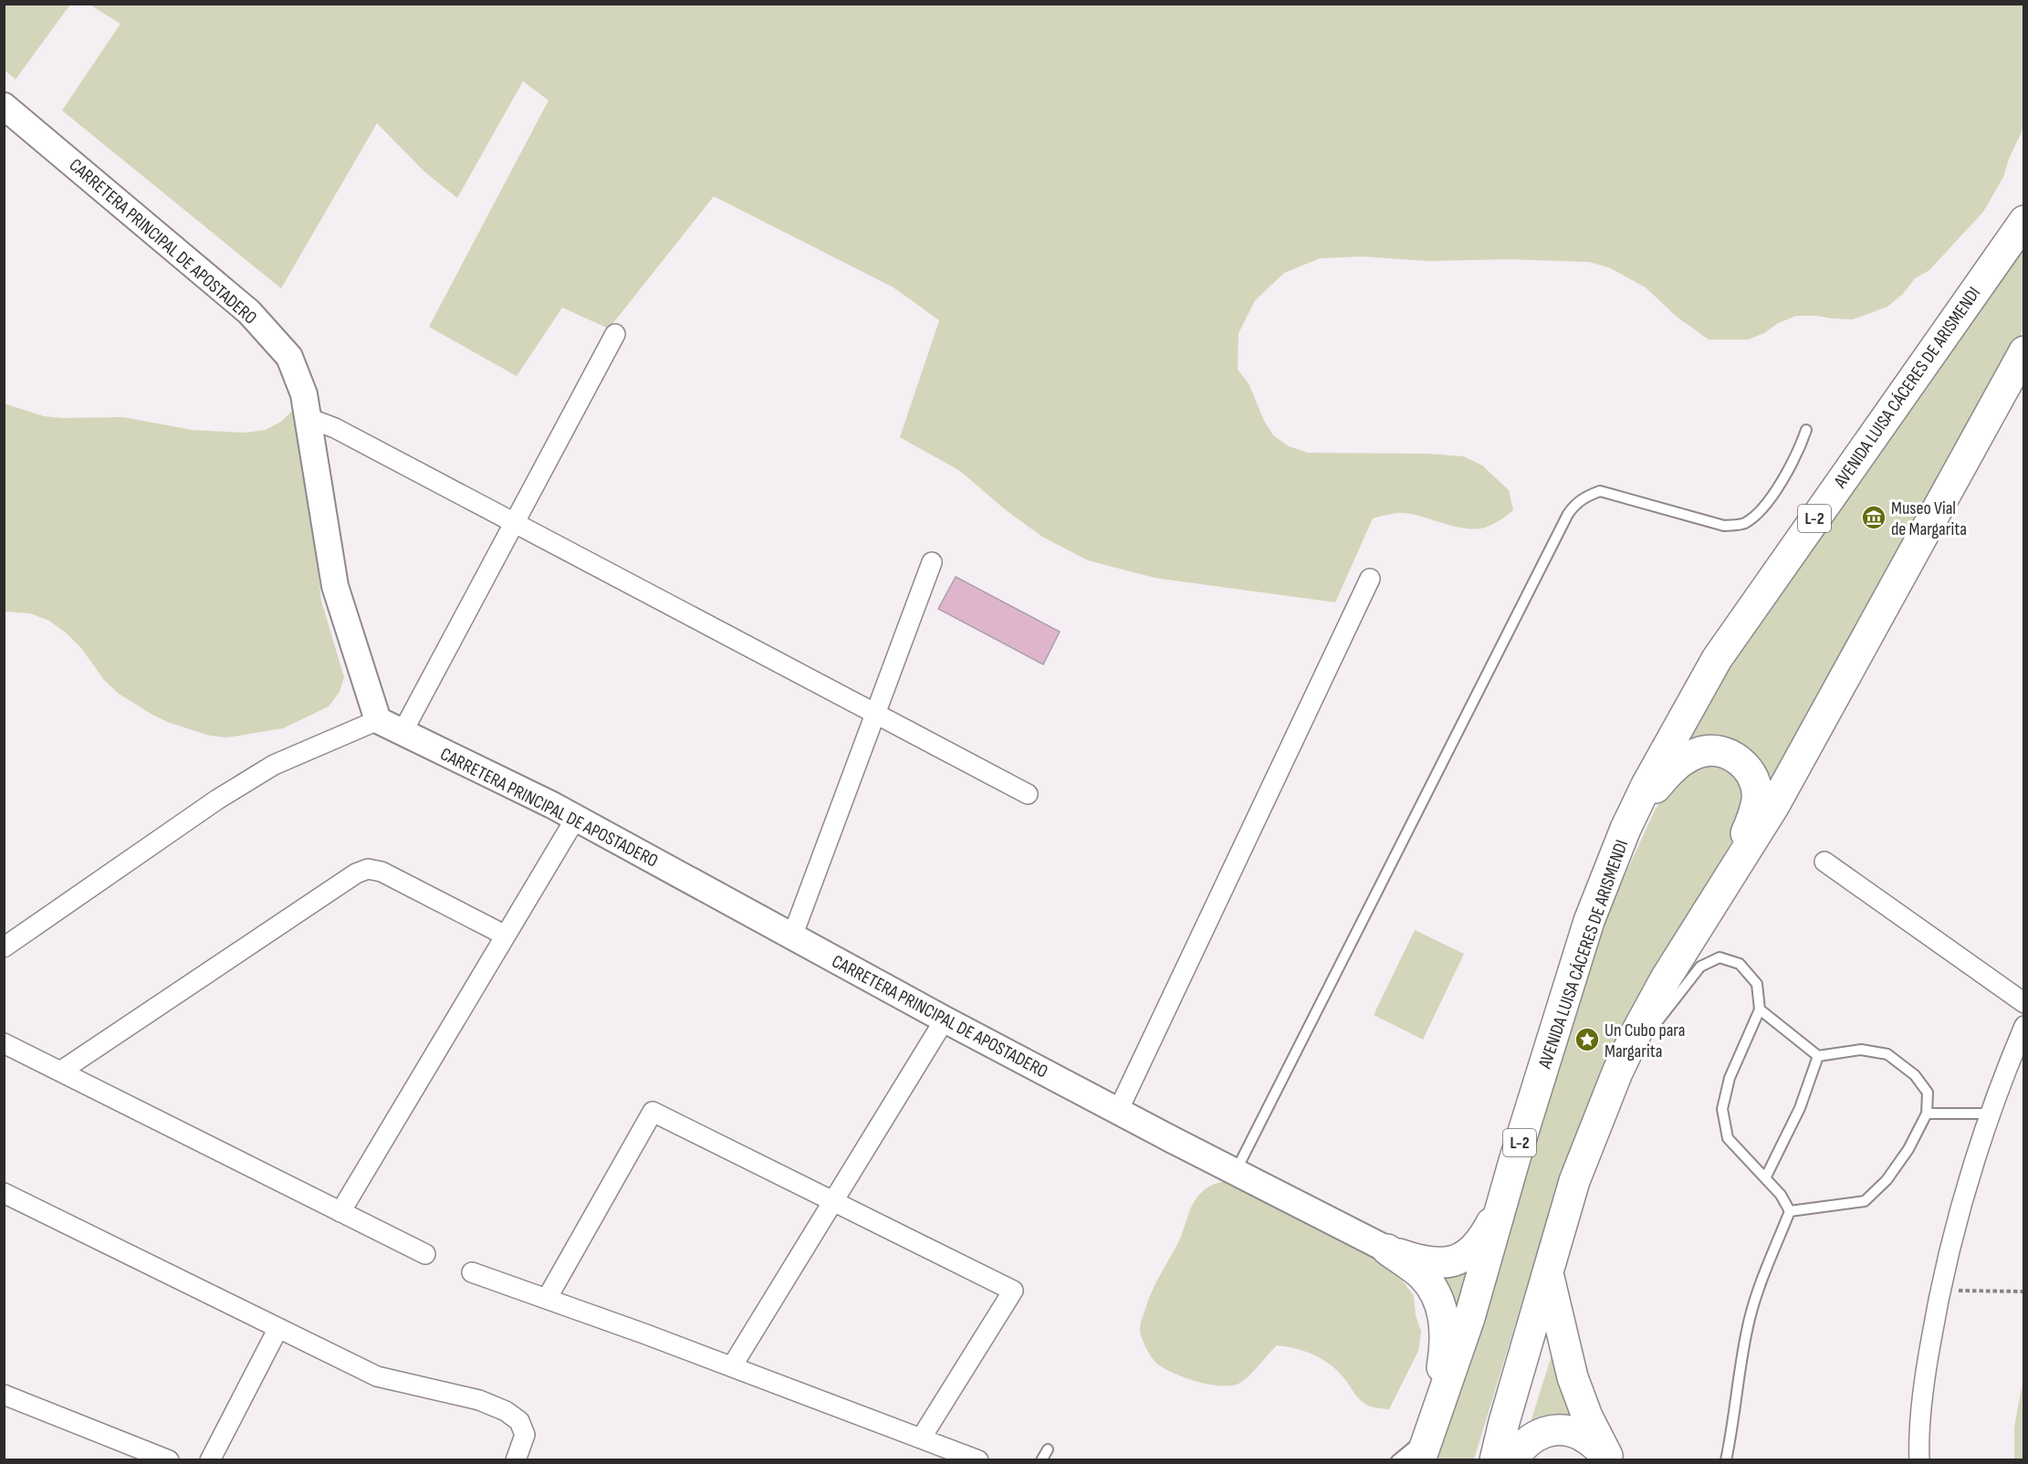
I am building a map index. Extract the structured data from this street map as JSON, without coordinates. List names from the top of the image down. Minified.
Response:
{"streets":{"main road":["AVENIDA LUISA CÁCERES DE ARISMENDI","L-2"],"street":["CARRETERA PRINCIPAL DE APOSTADERO"]},"places":{"museum":["Museo Vial de Margarita"],"place":["Un Cubo para Margarita"]}}
